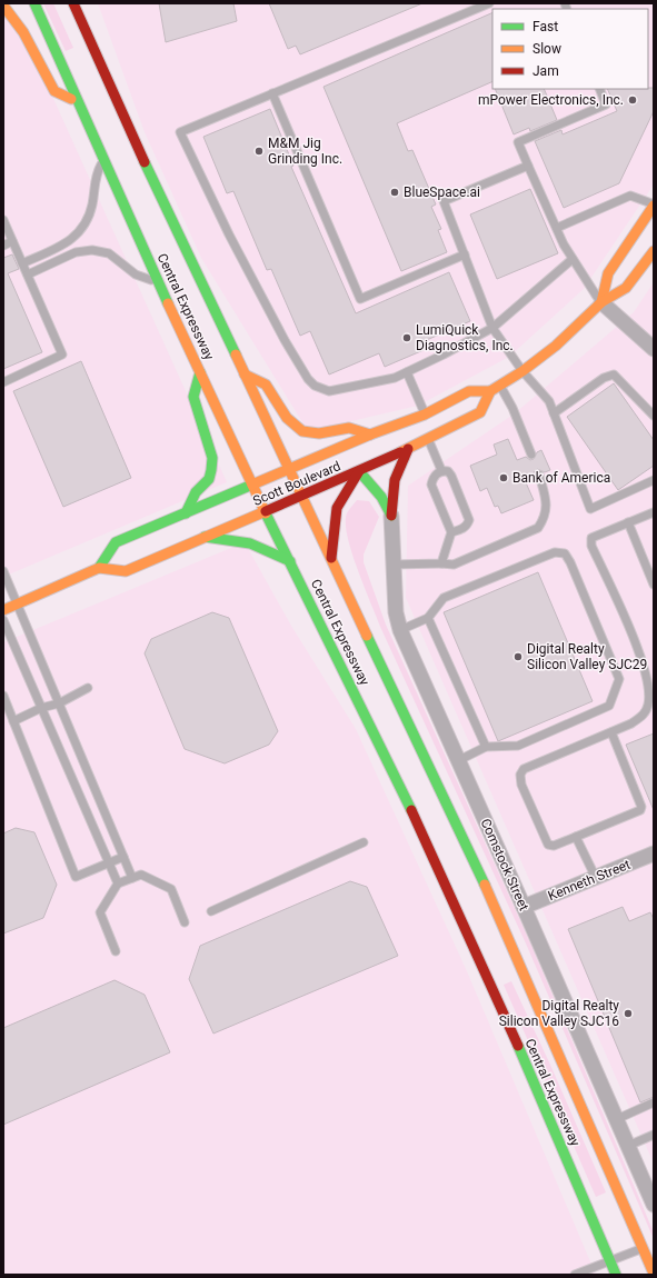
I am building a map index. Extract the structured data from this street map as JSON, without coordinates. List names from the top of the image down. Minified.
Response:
{"streets":{"main road":["Central Expressway","Scott Boulevard"],"street":["Comstock Street","Kenneth Street"]},"crossings":[["Central Expressway","Scott Boulevard"],["Comstock Street","Kenneth Street"]],"places":["mPower Electronics, Inc.","M&M Jig Grinding Inc.","BlueSpace.ai","LumiQuick Diagnostics, Inc.","Bank of America","Digital Realty Silicon Valley SJC29","Digital Realty Silicon Valley SJC16"],"legend":["Fast","Slow","Jam"]}
